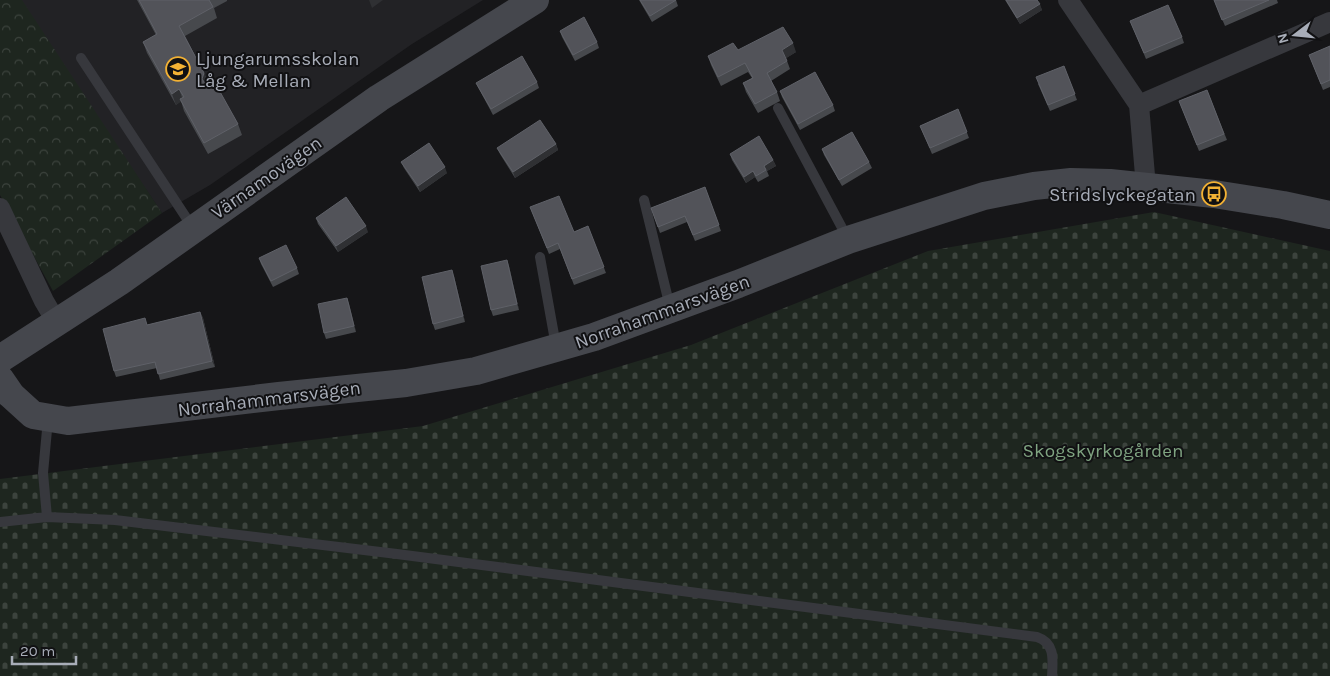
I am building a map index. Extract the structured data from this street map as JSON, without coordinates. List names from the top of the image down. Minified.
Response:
{"streets":{"street":["Värnamovägen","Norrahammarsvägen"]},"parks":["Skogskyrkogården"],"places":{"school or university":["Ljungarumsskolan Låg & Mellan"],"bus stop":["Stridslyckegatan"]},"scale_bar":"20 m","north":"left"}
